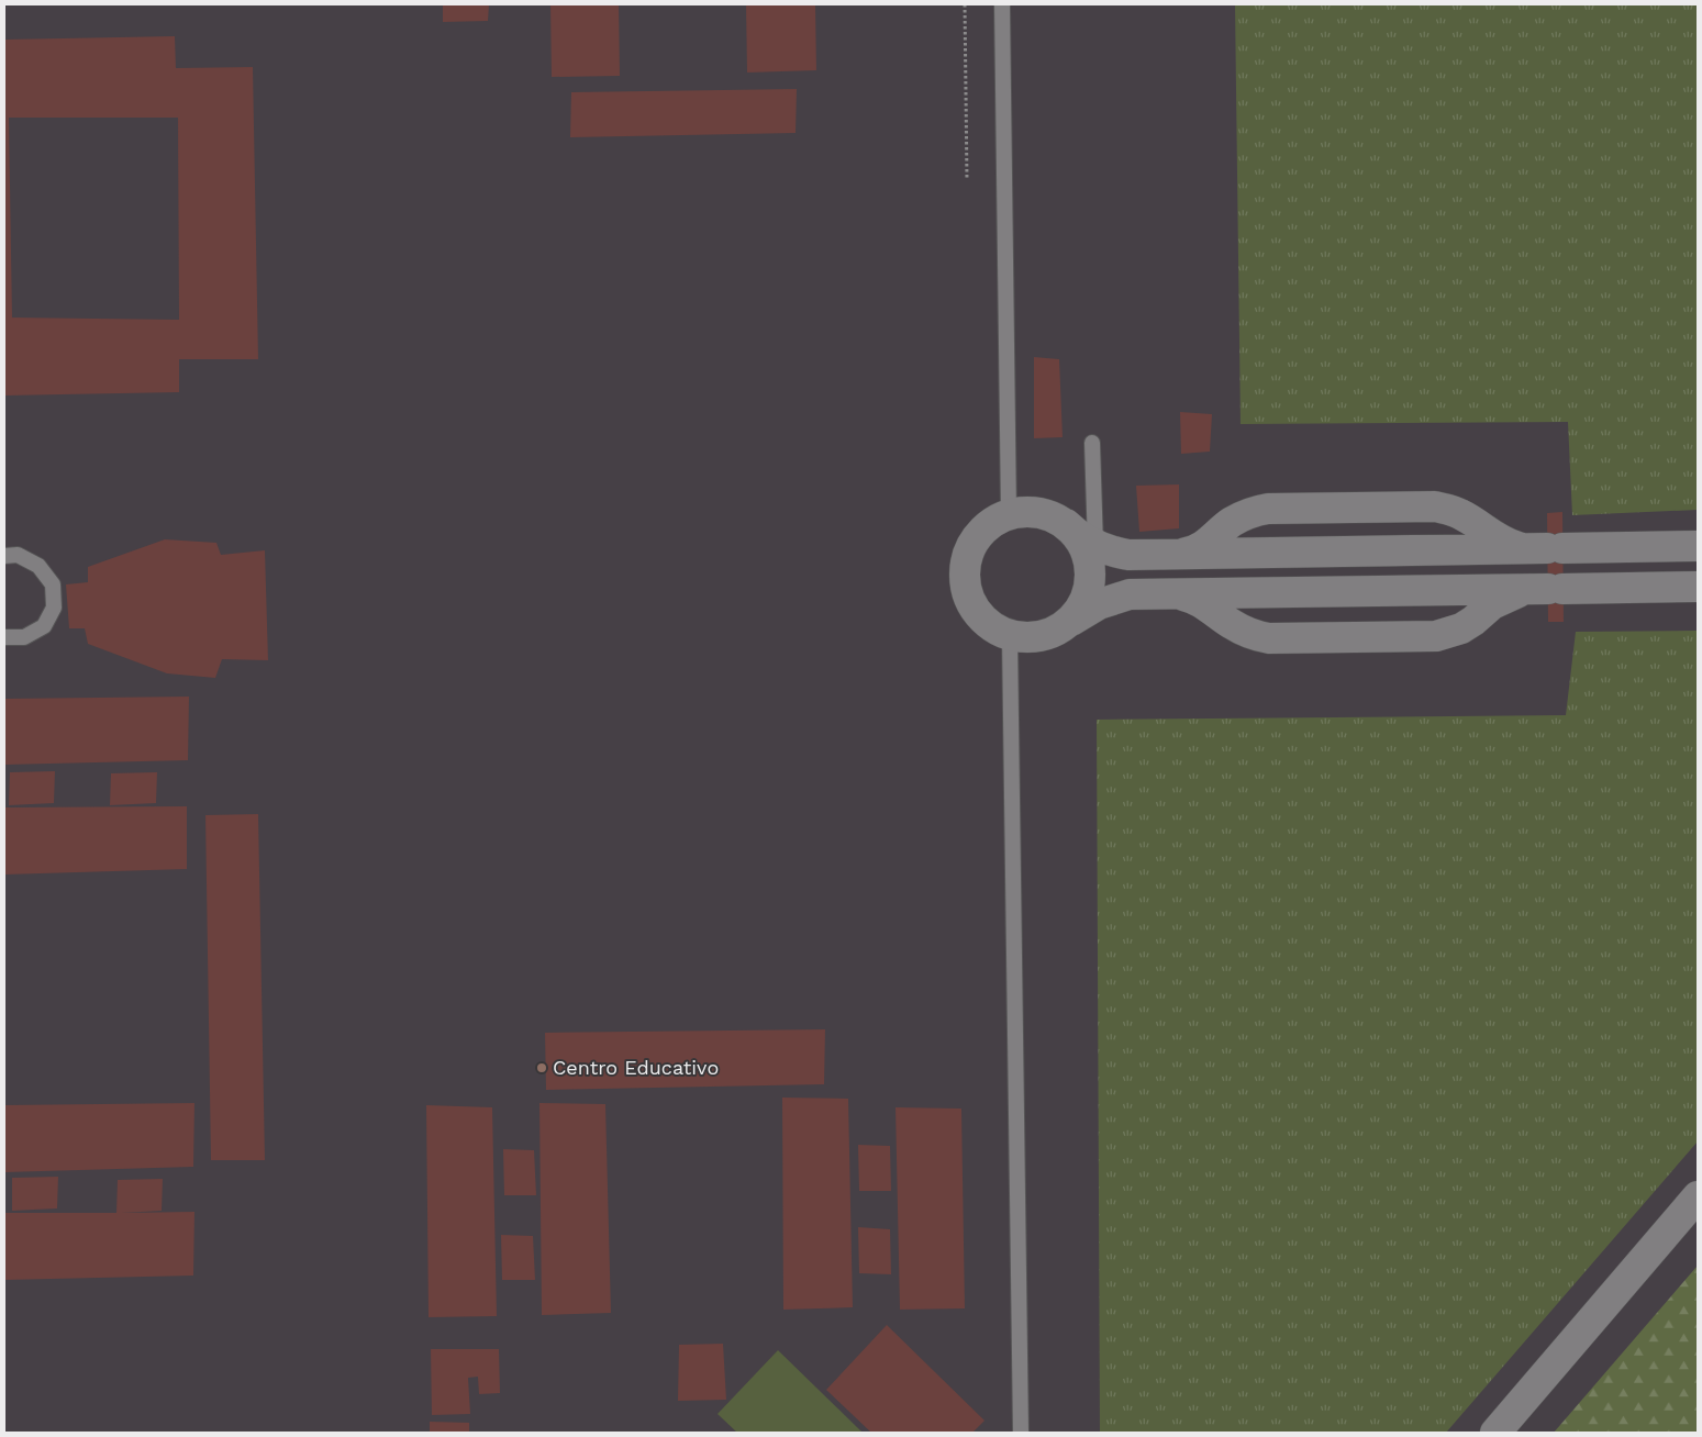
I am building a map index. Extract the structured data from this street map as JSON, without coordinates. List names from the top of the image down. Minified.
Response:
{"places":["Centro Educativo"]}
